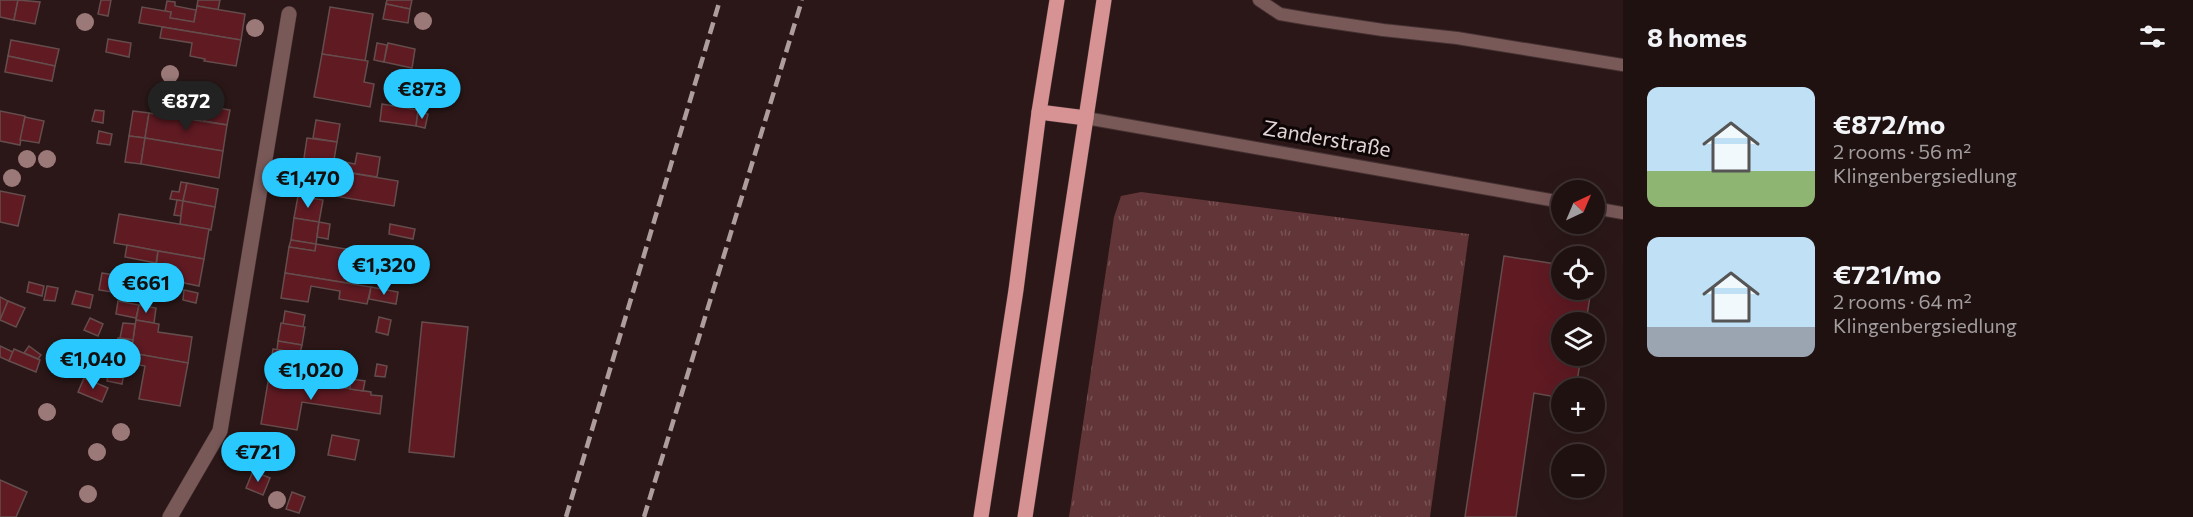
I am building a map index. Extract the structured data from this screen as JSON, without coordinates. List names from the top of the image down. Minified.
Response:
{"streets":{"main road":["Zanderstraße"]},"north":"top right","page":{"heading":"8 homes","price":["€873","€872","€1,470","€1,320","€661","€1,040","€1,020","€721"],"list":[{"name":"€872/mo","note":"2 rooms · 56 m² · Klingenbergsiedlung"},{"name":"€721/mo","note":"2 rooms · 64 m² · Klingenbergsiedlung"}],"map_buttons":["+","−"]}}
